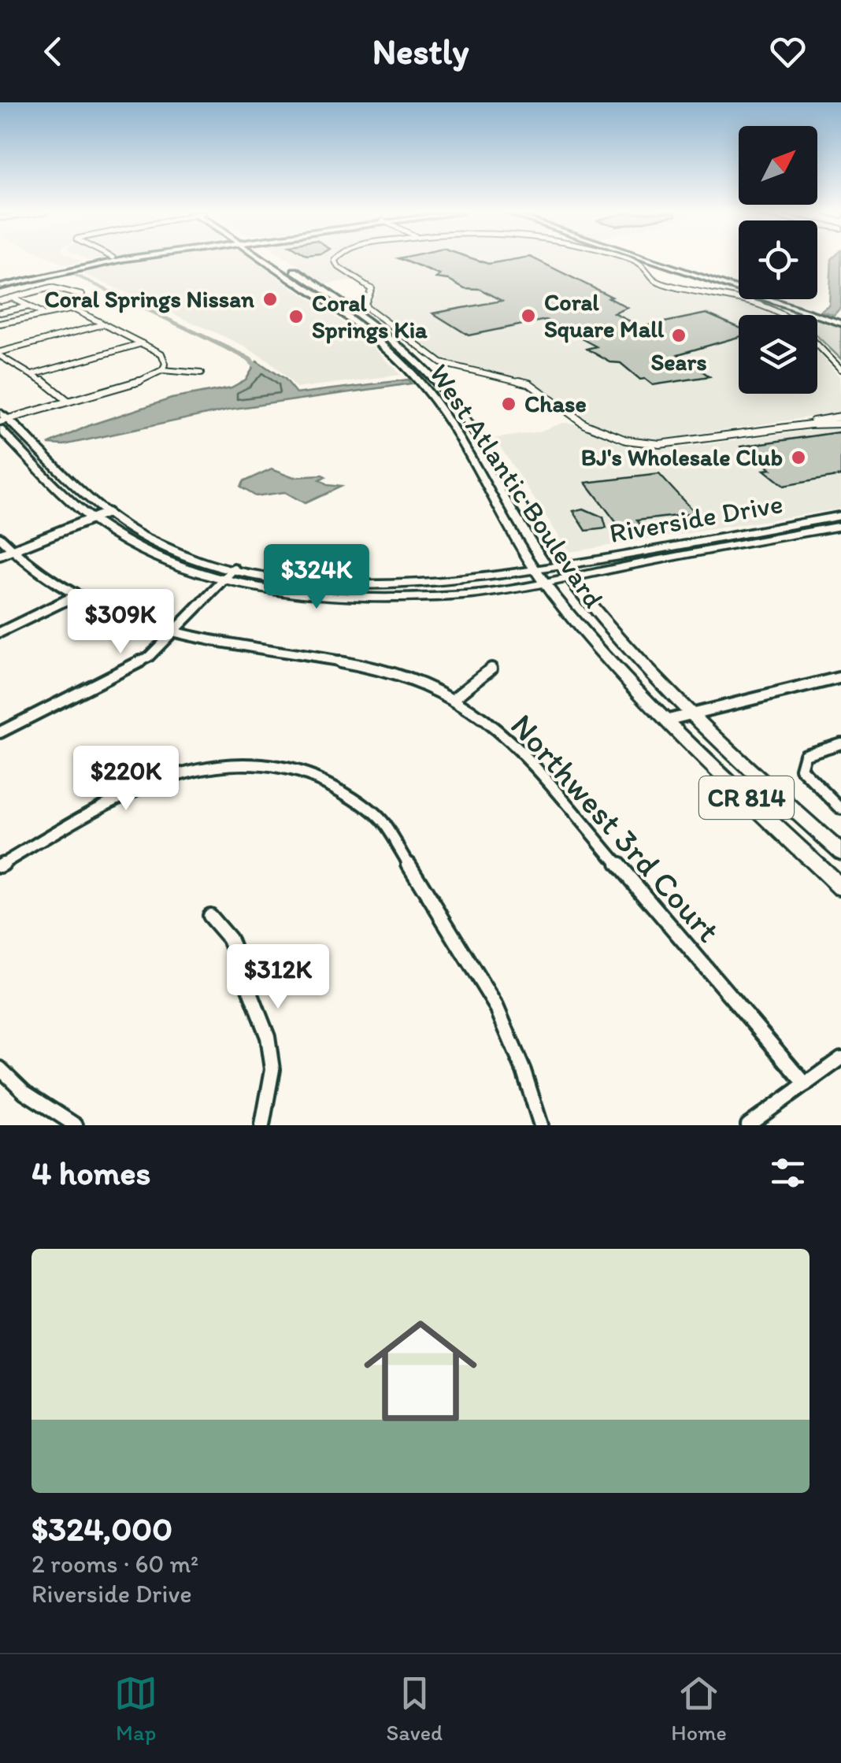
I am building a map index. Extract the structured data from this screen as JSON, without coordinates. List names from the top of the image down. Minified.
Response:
{"streets":{"main road":["West Atlantic Boulevard","CR 814"],"street":["Riverside Drive","Northwest 3rd Court"]},"crossings":[["West Atlantic Boulevard","Riverside Drive"]],"places":["Coral Springs Nissan","Coral Square Mall","Coral Springs Kia","Sears","Chase","BJ's Wholesale Club"],"north":"top right","page":{"header":"Nestly","price":["$324K","$309K","$220K","$312K"],"heading":"4 homes","list":[{"name":"$324,000","note":"2 rooms · 60 m² · Riverside Drive"}],"tabs":["Map","Saved","Home"]}}
